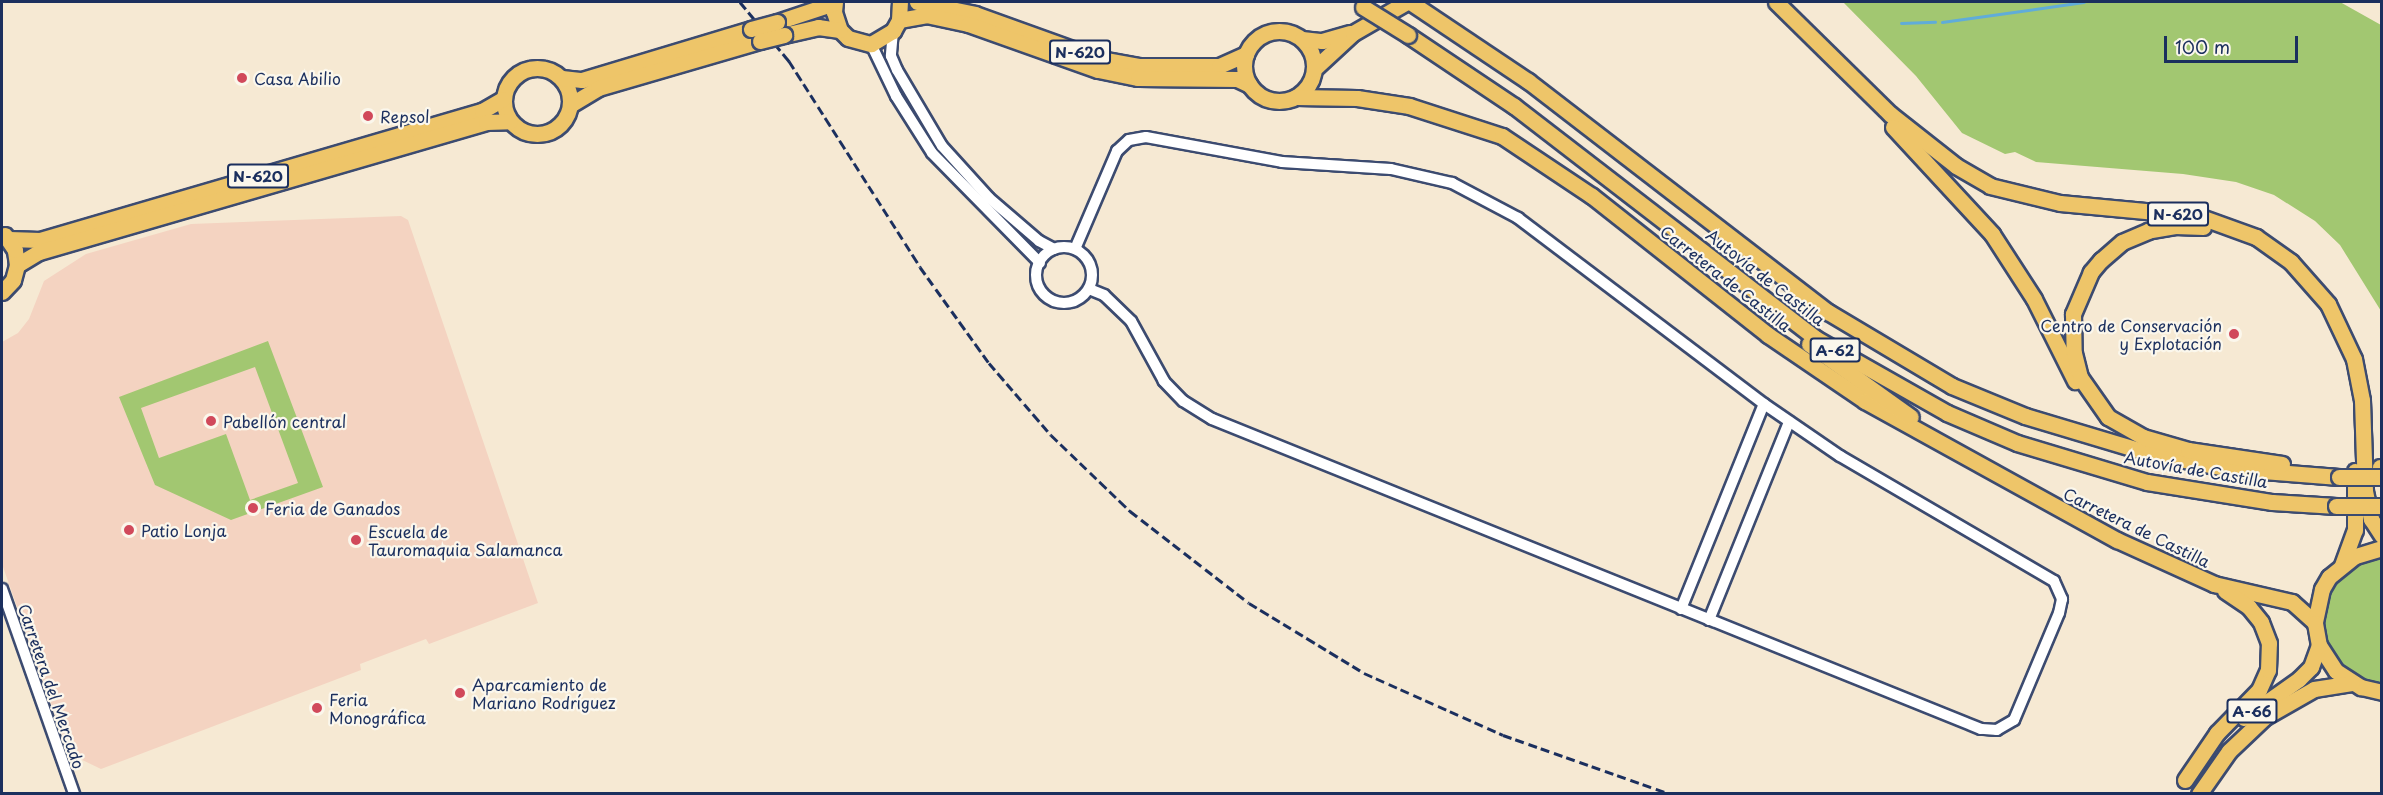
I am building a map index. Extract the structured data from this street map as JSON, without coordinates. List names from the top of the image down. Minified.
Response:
{"streets":{"highway":["N-620","Autovía de Castilla","Carretera de Castilla","A-62","A-66"],"street":["Carretera del Mercado"]},"crossings":[["N-620","Autovía de Castilla"],["N-620","Carretera de Castilla"]],"places":["Casa Abilio","Repsol","Centro de Conservación y Explotación","Pabellón central","Feria de Ganados","Patio Lonja","Escuela de Tauromaquia Salamanca","Aparcamiento de Mariano Rodríguez","Feria Monográfica"],"scale_bar":"100 m"}
